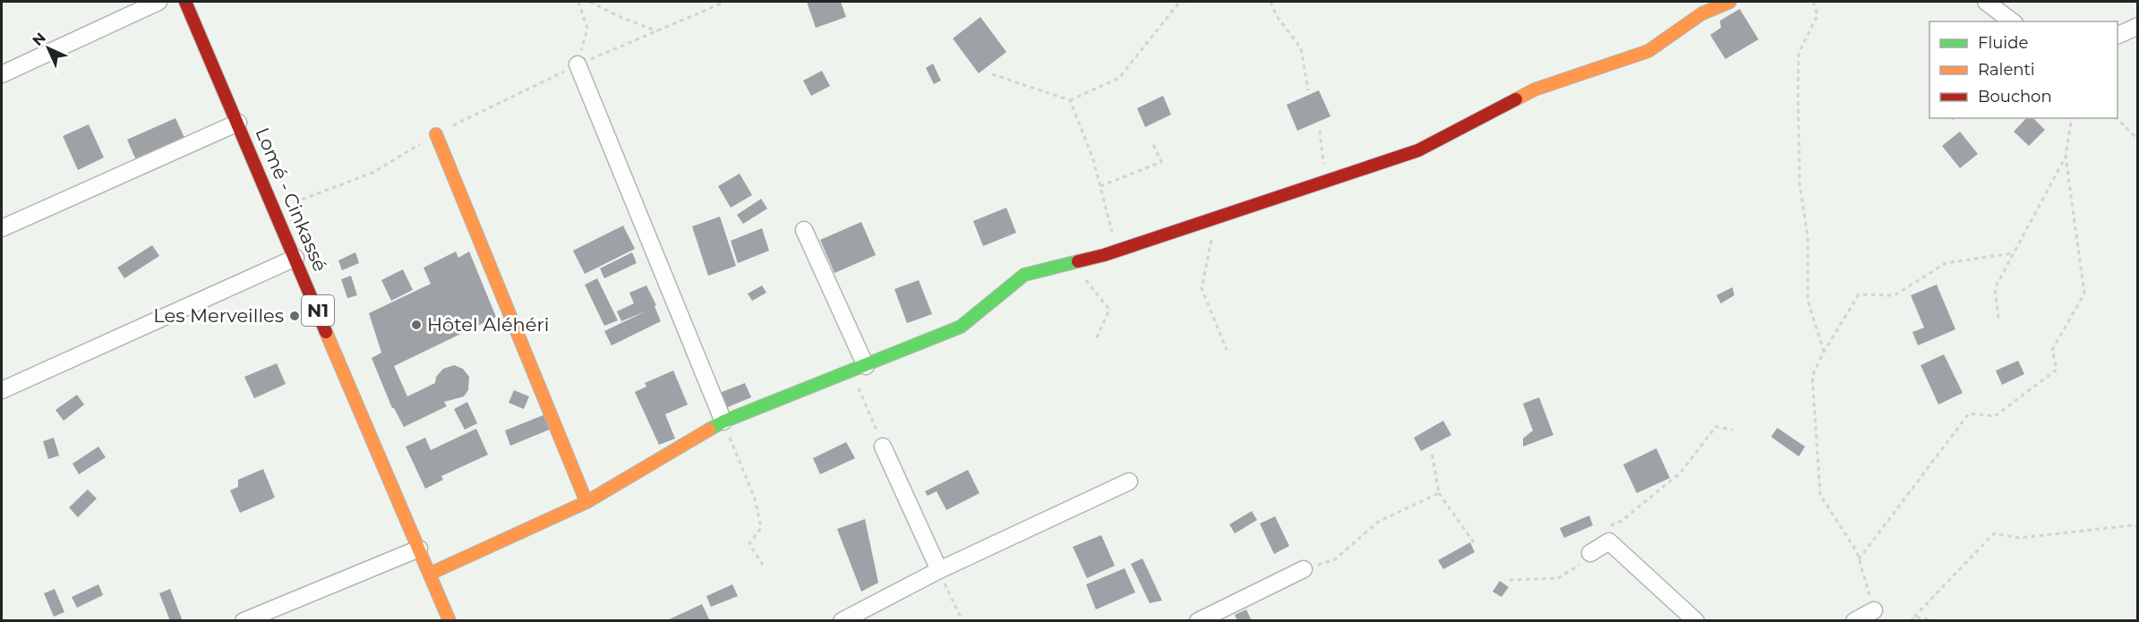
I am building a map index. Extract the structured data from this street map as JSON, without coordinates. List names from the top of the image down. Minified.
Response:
{"streets":{"main road":["Lomé - Cinkassé","N1"]},"places":["Les Merveilles","Hôtel Aléhéri"],"legend":["Fluide","Ralenti","Bouchon"],"north":"top left"}
